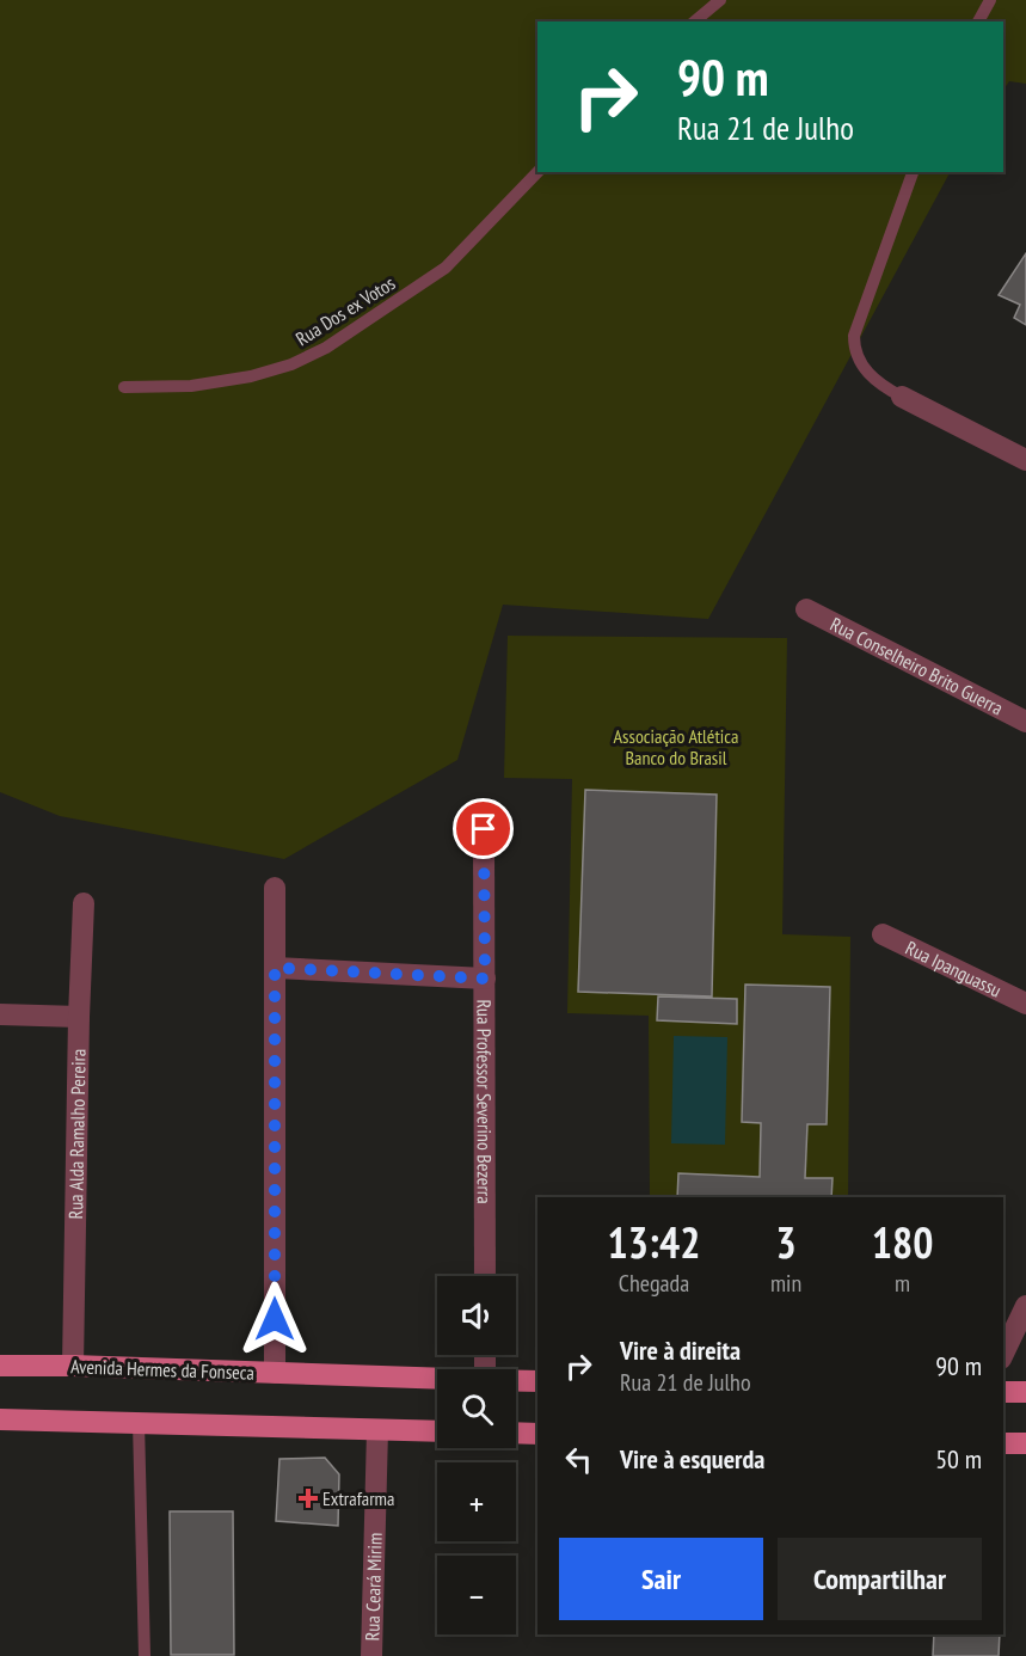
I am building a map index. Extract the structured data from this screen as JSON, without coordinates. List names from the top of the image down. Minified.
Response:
{"streets":{"main road":["Avenida Hermes da Fonseca"],"street":["Rua Conselheiro Brito Guerra","Rua Ipanguassu","Rua Professor Severino Bezerra","Rua Alda Ramalho Pereira","Rua Ceará Mirim"],"lane":["Rua Dos ex Votos"]},"crossings":[["Rua Alda Ramalho Pereira","Avenida Hermes da Fonseca"]],"parks":["Associação Atlética Banco do Brasil"],"places":{"health":["Extrafarma"]},"page":{"turn":["90 m","Rua 21 de Julho"],"eta":["13:42","Chegada","3","min","180","m"],"map_buttons":["+","−"],"list":[{"name":"Vire à direita","note":"Rua 21 de Julho","value":"90 m"},{"name":"Vire à esquerda","value":"50 m"}],"buttons":["Sair","Compartilhar"]}}
